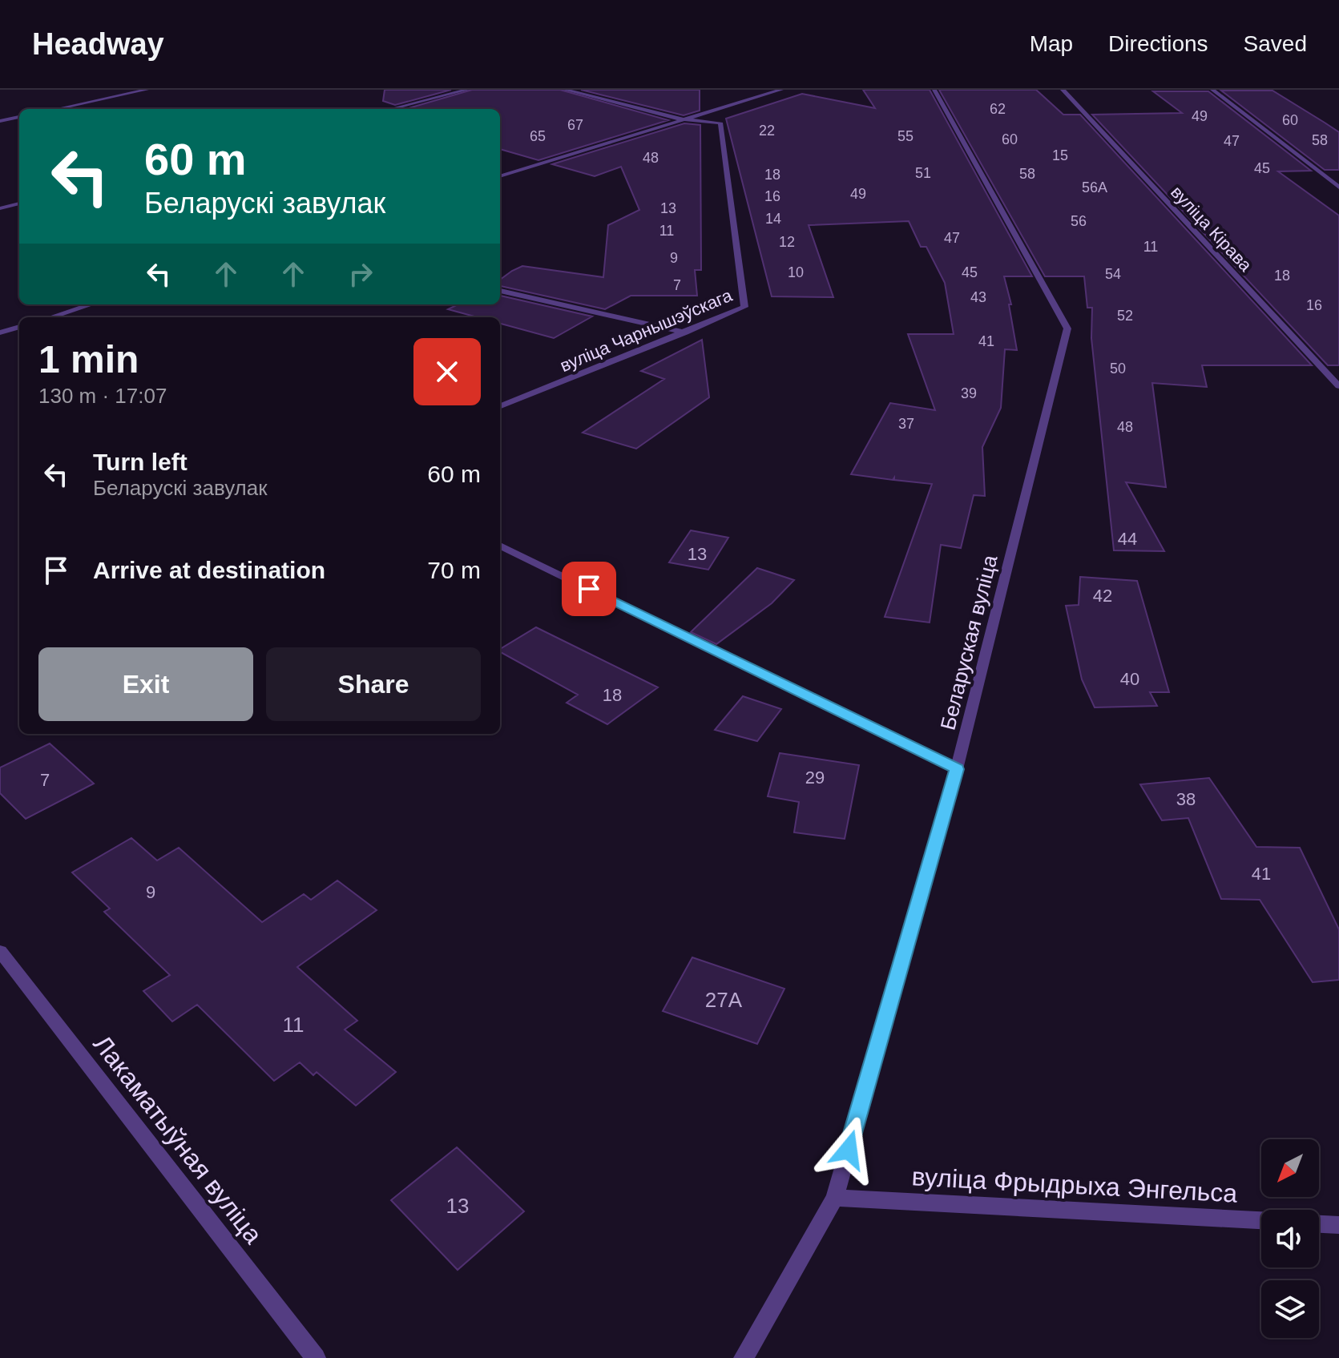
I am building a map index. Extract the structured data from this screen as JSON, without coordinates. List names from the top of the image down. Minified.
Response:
{"streets":{"street":["вуліца Кірава","вуліца Чарнышэўскага","Беларуская вуліца","Лакаматыўная вуліца","вуліца Фрыдрыха Энгельса"]},"crossings":[["Беларуская вуліца","вуліца Фрыдрыха Энгельса"]],"house_numbers":["62","49","60","67","22","65","55","60","58","47","15","48","45","51","58","18","56А","49","16","13","14","56","11","47","12","11","9","10","45","54","18","7","43","16","52","41","50","39","37","48","44","13","42","40","18","29","7","38","41","9","27А","11","13"],"north":"bottom left","page":{"header":"Headway","nav":["Map","Directions","Saved"],"turn":["60 m","Беларускі завулак"],"heading":["1 min","130 m · 17:07"],"list":[{"name":"Turn left","note":"Беларускі завулак","value":"60 m"},{"name":"Arrive at destination","value":"70 m"}],"buttons":["Exit","Share"]}}
